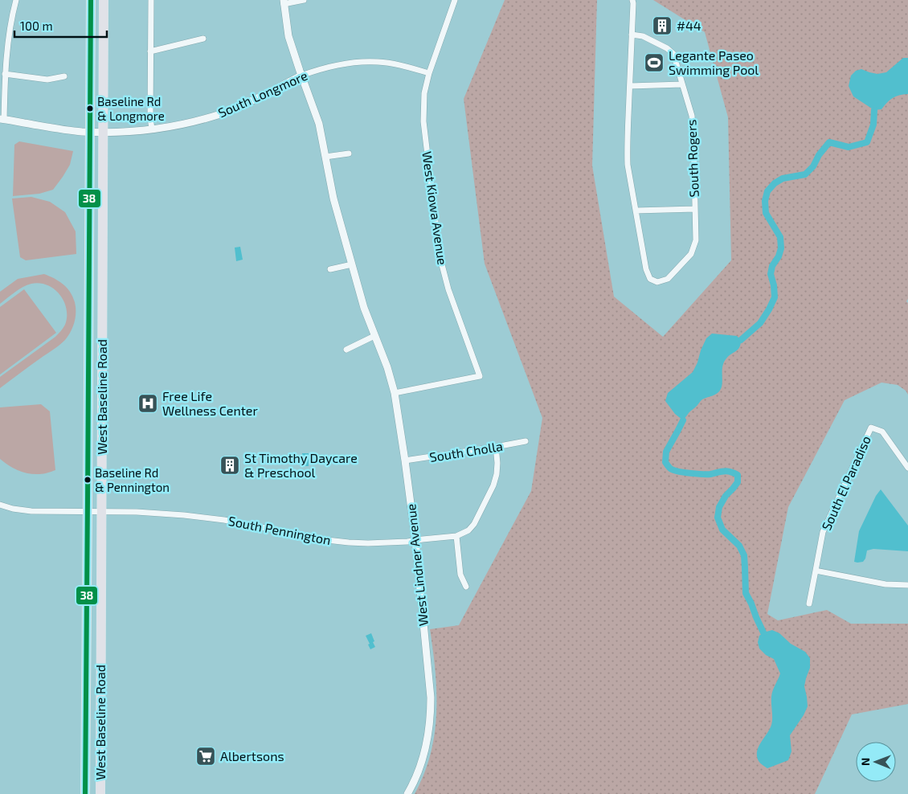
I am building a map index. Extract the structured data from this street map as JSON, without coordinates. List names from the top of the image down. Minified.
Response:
{"streets":{"main road":["West Baseline Road"],"street":["South Longmore","South Rogers","West Kiowa Avenue","South Cholla","South El Paradiso","South Pennington","West Lindner Avenue"]},"crossings":[["South Longmore","West Kiowa Avenue"],["South Longmore","West Baseline Road"],["South Longmore","West Lindner Avenue"],["West Kiowa Avenue","West Lindner Avenue"],["West Baseline Road","South Pennington"],["South Cholla","South Pennington"],["South Cholla","West Lindner Avenue"],["South Pennington","West Lindner Avenue"]],"places":{"building":["#44","St Timothy Daycare & Preschool"],"sports":["Legante Paseo Swimming Pool"],"other":["Baseline Rd & Longmore","Baseline Rd & Pennington"],"hospital":["Free Life Wellness Center"],"supermarket":["Albertsons"]},"lines":["transit line 38"],"scale_bar":"100 m","north":"left"}
